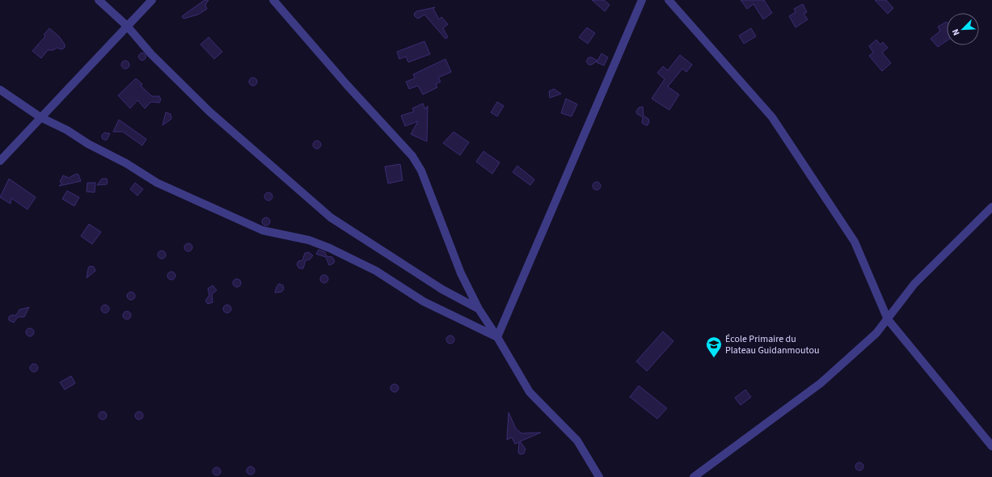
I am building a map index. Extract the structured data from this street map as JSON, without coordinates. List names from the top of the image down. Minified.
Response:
{"places":{"school or university":["École Primaire du Plateau Guidanmoutou"]},"north":"bottom left"}
